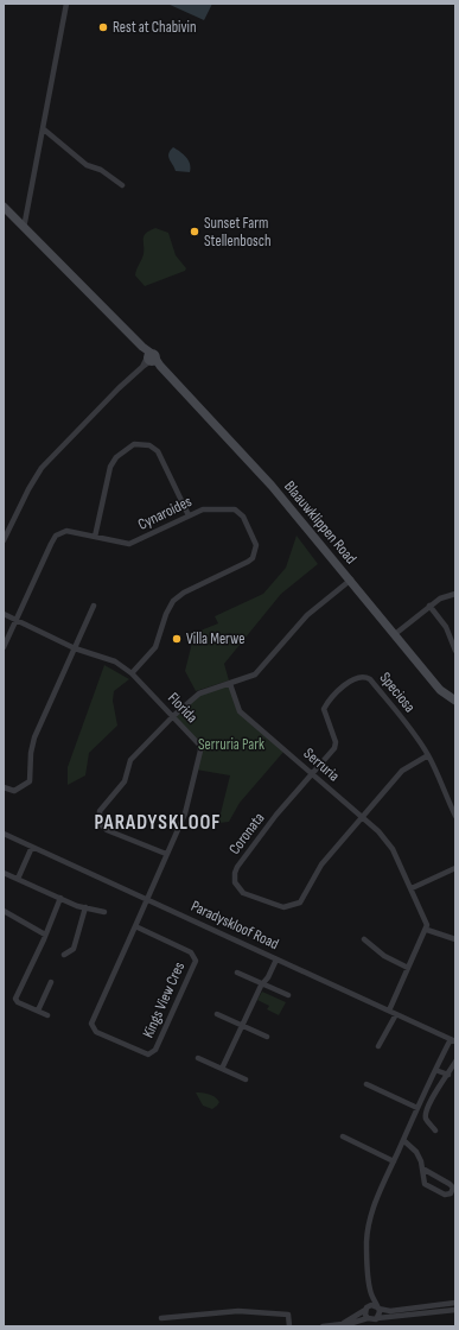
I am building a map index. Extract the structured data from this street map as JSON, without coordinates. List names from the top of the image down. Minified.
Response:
{"streets":{"street":["Cynaroides","Blaauwklippen Road","Speciosa","Florida","Serruria","Coronata","Paradyskloof Road","Kings View Cres"]},"crossings":[["Cynaroides","Florida"],["Speciosa","Serruria"],["Speciosa","Coronata"],["Florida","Paradyskloof Road"],["Florida","Kings View Cres"],["Serruria","Coronata"],["Paradyskloof Road","Kings View Cres"]],"districts":["PARADYSKLOOF"],"parks":["Serruria Park"],"places":["Rest at Chabivin","Sunset Farm Stellenbosch","Villa Merwe"]}
